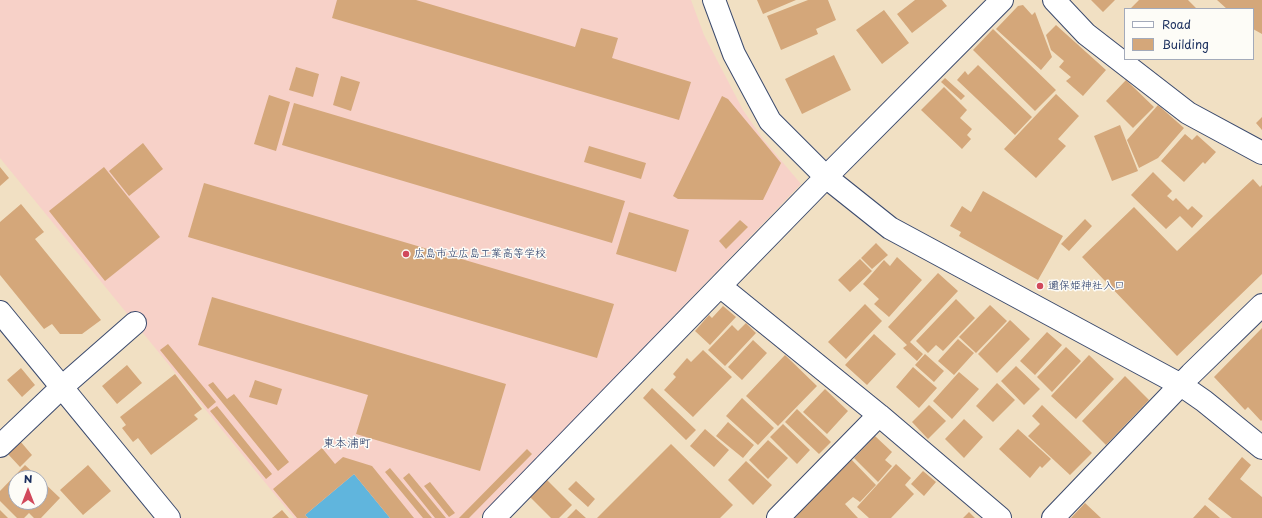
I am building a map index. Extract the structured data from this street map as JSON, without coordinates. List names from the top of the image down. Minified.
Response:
{"districts":["東本浦町"],"places":["広島市立広島工業高等学校","邇保姫神社入口"],"legend":["Road","Building"],"north":"top"}
